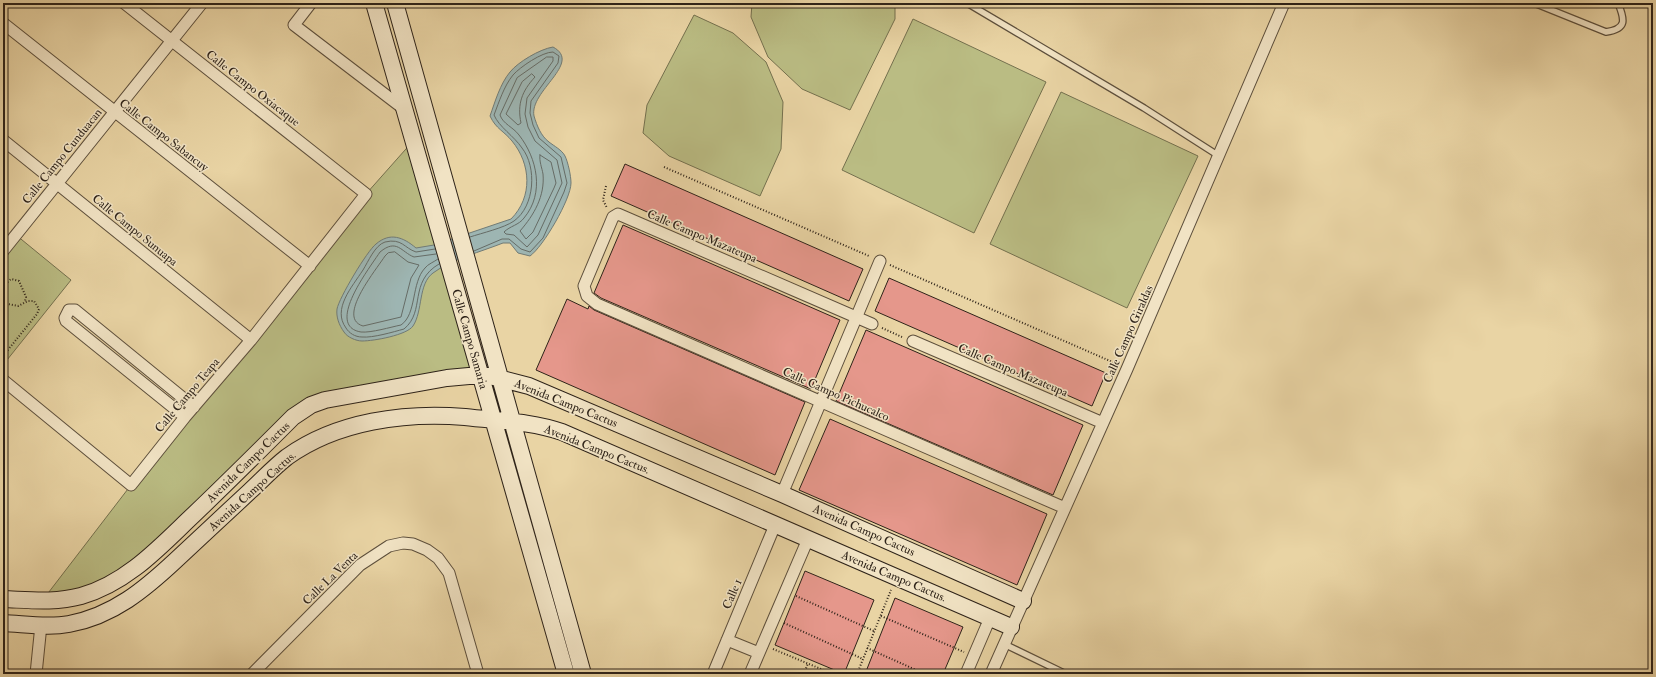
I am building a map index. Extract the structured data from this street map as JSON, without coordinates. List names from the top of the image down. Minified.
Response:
{"streets":{"street":["Calle Campo Oxiacaque","Calle Campo Sabancuy","Calle Campo Cunduacan","Calle Campo Sunuapa","Calle Campo Mazateupa","Calle Campo Giraldas","Calle Campo Samaria","Calle Campo Pichucalco","Calle Campo Teapa","Avenida Campo Cactus","Avenida Campo Cactus.","Calle La Venta","Calle 1"]},"crossings":[["Calle Campo Oxiacaque","Calle Campo Cunduacan"],["Calle Campo Oxiacaque","Calle Campo Teapa"],["Calle Campo Sabancuy","Calle Campo Cunduacan"],["Calle Campo Sabancuy","Calle Campo Teapa"],["Calle Campo Cunduacan","Calle Campo Sunuapa"],["Calle Campo Sunuapa","Calle Campo Teapa"],["Calle Campo Mazateupa","Calle Campo Giraldas"],["Calle Campo Mazateupa","Calle Campo Pichucalco"],["Calle Campo Giraldas","Calle Campo Pichucalco"],["Calle Campo Giraldas","Avenida Campo Cactus"],["Calle Campo Giraldas","Avenida Campo Cactus."],["Calle Campo Samaria","Avenida Campo Cactus"],["Calle Campo Samaria","Avenida Campo Cactus."],["Avenida Campo Cactus.","Calle 1"]]}
